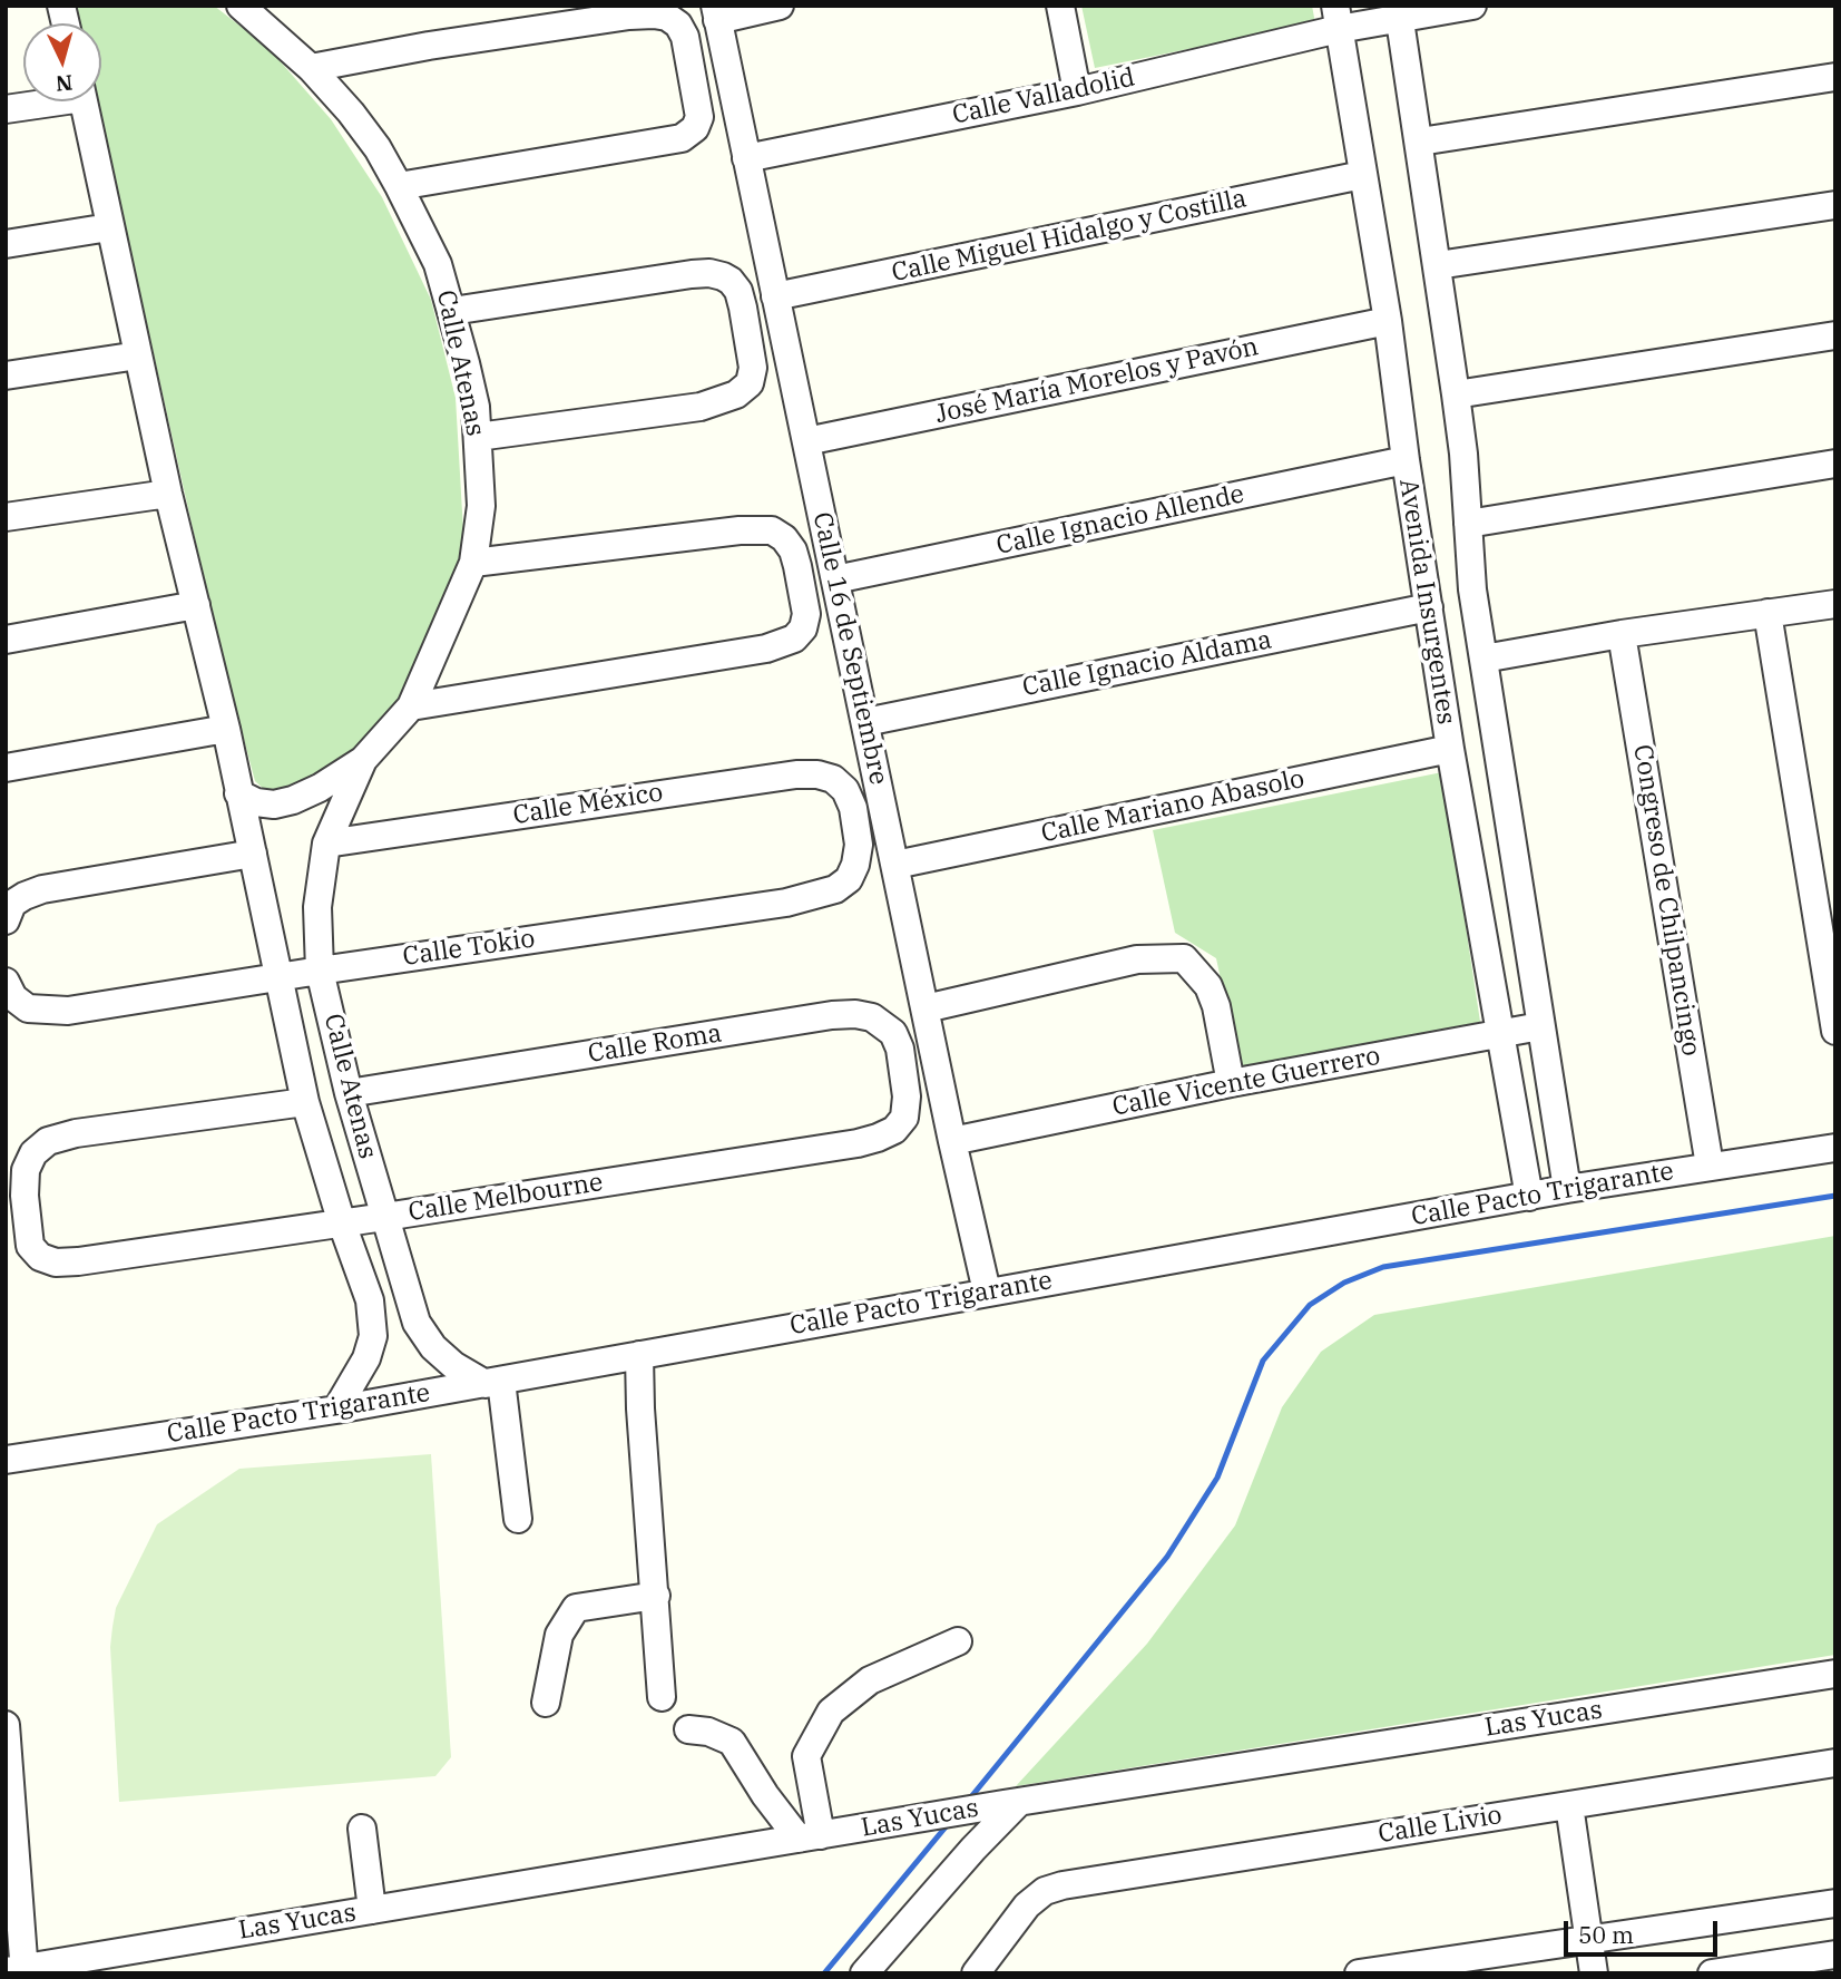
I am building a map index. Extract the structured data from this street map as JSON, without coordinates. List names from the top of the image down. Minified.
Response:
{"streets":{"street":["Calle Valladolid","Calle Miguel Hidalgo y Costilla","Calle Atenas","José María Morelos y Pavón","Calle Ignacio Allende","Avenida Insurgentes","Calle 16 de Septiembre","Calle Ignacio Aldama","Calle México","Calle Mariano Abasolo","Congreso de Chilpancingo","Calle Tokio","Calle Roma","Calle Vicente Guerrero","Calle Pacto Trigarante","Calle Melbourne","Las Yucas","Calle Livio"]},"crossings":[["Calle Valladolid","Avenida Insurgentes"],["Calle Valladolid","Calle 16 de Septiembre"],["Calle Miguel Hidalgo y Costilla","Avenida Insurgentes"],["Calle Miguel Hidalgo y Costilla","Calle 16 de Septiembre"],["Calle Atenas","Calle México"],["Calle Atenas","Calle Tokio"],["Calle Atenas","Calle Roma"],["Calle Atenas","Calle Pacto Trigarante"],["Calle Atenas","Calle Melbourne"],["José María Morelos y Pavón","Avenida Insurgentes"],["José María Morelos y Pavón","Calle 16 de Septiembre"],["Calle Ignacio Allende","Avenida Insurgentes"],["Calle Ignacio Allende","Calle 16 de Septiembre"],["Avenida Insurgentes","Calle Ignacio Aldama"],["Avenida Insurgentes","Calle Mariano Abasolo"],["Avenida Insurgentes","Calle Vicente Guerrero"],["Avenida Insurgentes","Calle Pacto Trigarante"],["Calle 16 de Septiembre","Calle Ignacio Aldama"],["Calle 16 de Septiembre","Calle Mariano Abasolo"],["Calle 16 de Septiembre","Calle Vicente Guerrero"],["Calle 16 de Septiembre","Calle Pacto Trigarante"],["Calle México","Calle Tokio"],["Congreso de Chilpancingo","Calle Pacto Trigarante"],["Calle Roma","Calle Melbourne"]],"scale_bar":"50 m","north":"bottom"}
